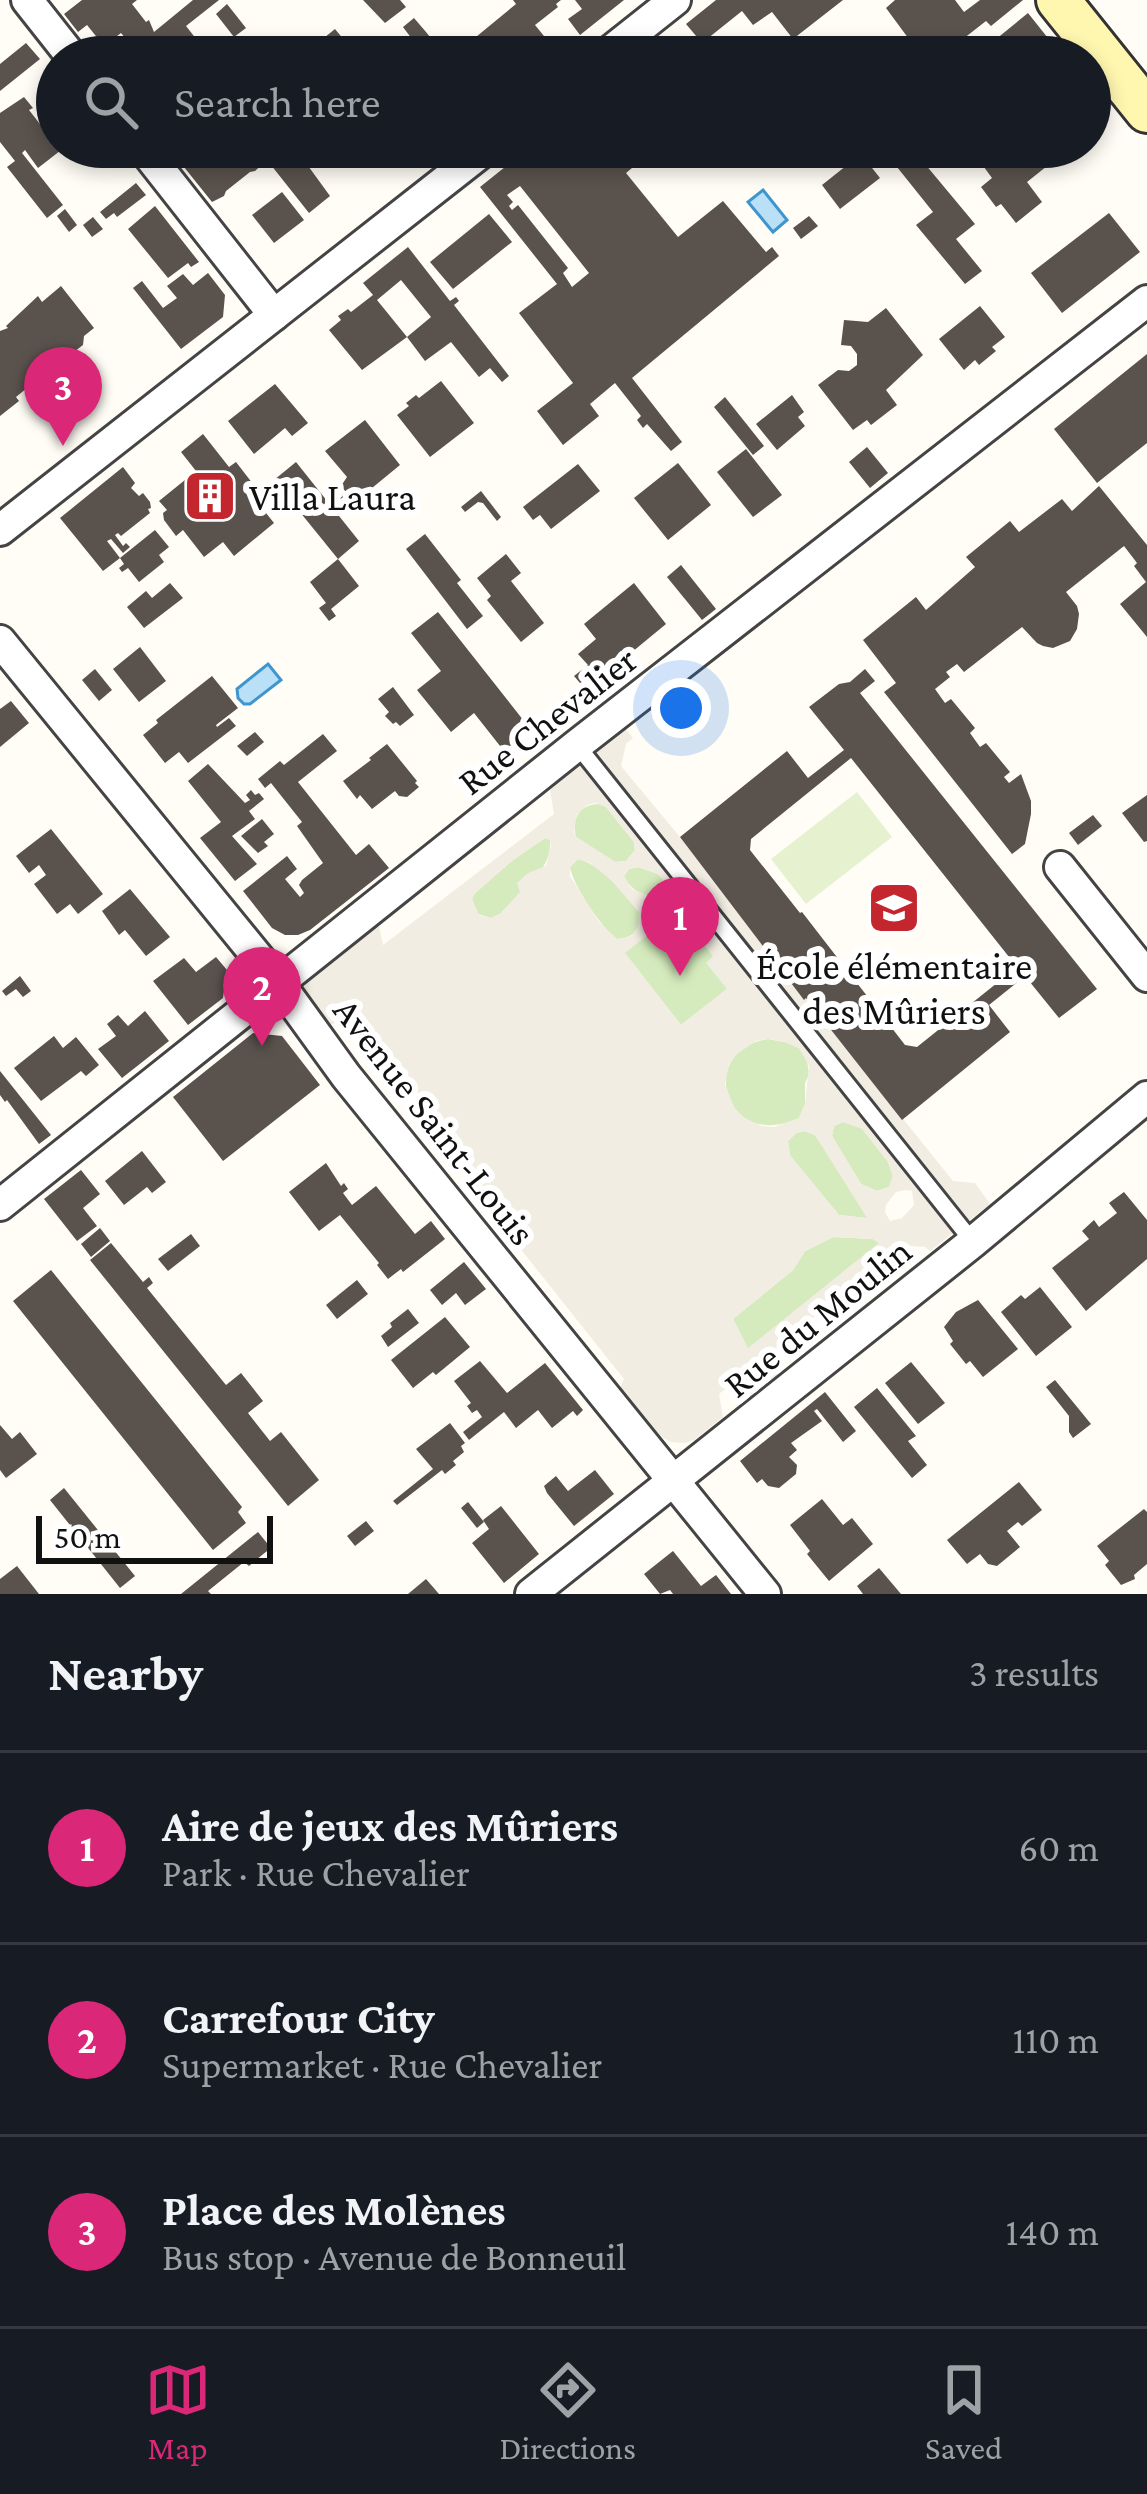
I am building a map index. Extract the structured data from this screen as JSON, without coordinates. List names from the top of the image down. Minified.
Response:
{"streets":{"street":["Rue Chevalier","Avenue Saint-Louis","Rue du Moulin"]},"crossings":[["Rue Chevalier","Avenue Saint-Louis"],["Avenue Saint-Louis","Rue du Moulin"]],"places":{"building":["Villa Laura"],"school or university":["École élémentaire des Mûriers"]},"scale_bar":"50 m","page":{"search":"Search here","pins":["3","1","2"],"scale":"50 m","heading":["Nearby","3 results"],"list":[{"mark":"1","name":"Aire de jeux des Mûriers","note":"Park · Rue Chevalier","value":"60 m"},{"mark":"2","name":"Carrefour City","note":"Supermarket · Rue Chevalier","value":"110 m"},{"mark":"3","name":"Place des Molènes","note":"Bus stop · Avenue de Bonneuil","value":"140 m"}],"nav":["Map","Directions","Saved"]}}
